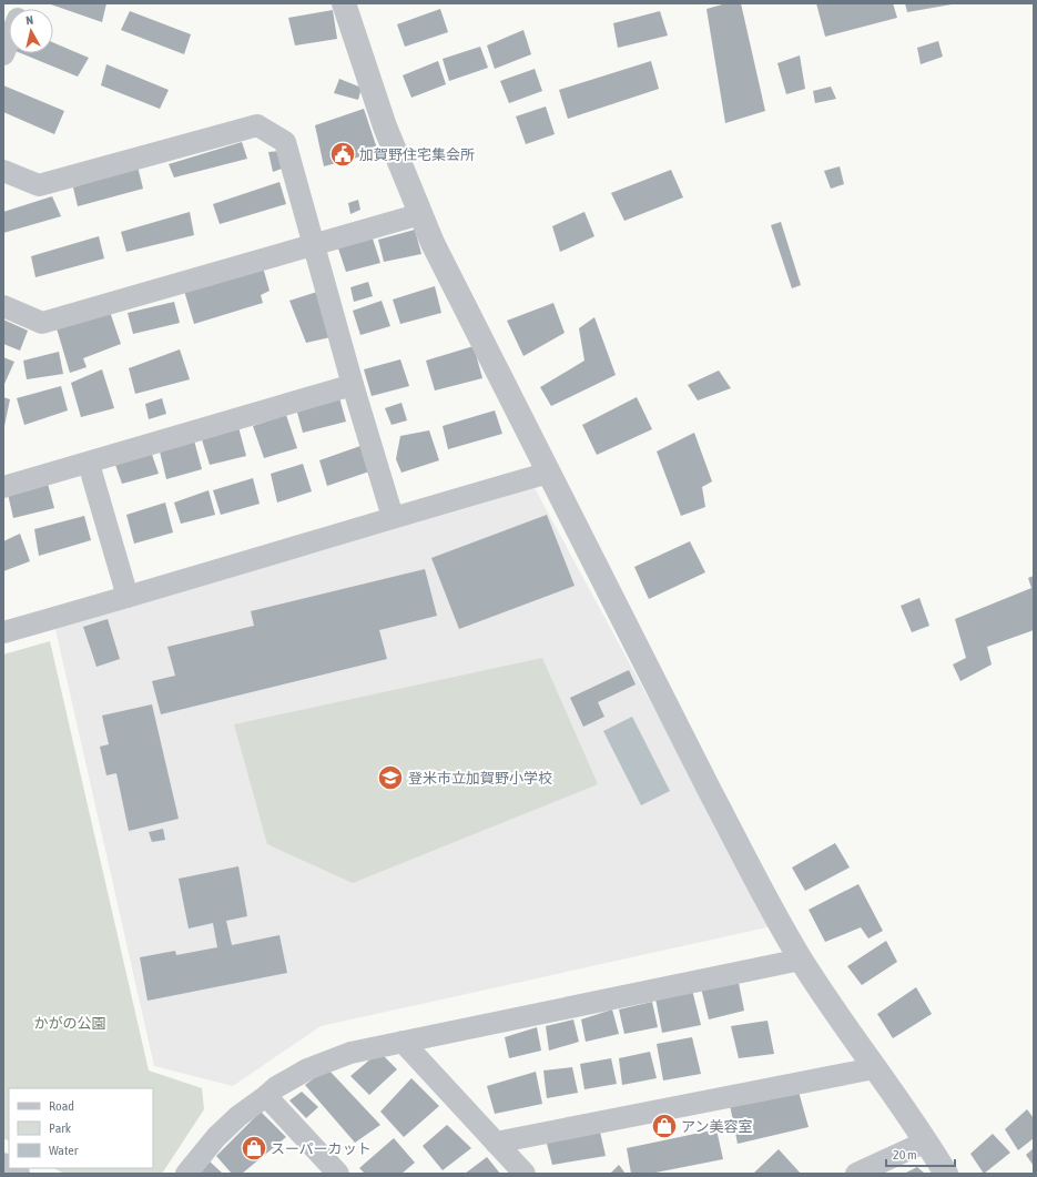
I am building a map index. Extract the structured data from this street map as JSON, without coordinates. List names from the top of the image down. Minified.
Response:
{"parks":["かがの公園"],"places":{"public building":["加賀野住宅集会所"],"school or university":["登米市立加賀野小学校"],"shop":["アン美容室","スーパーカット"]},"legend":["Road","Park","Water"],"scale_bar":"20 m","north":"top"}
